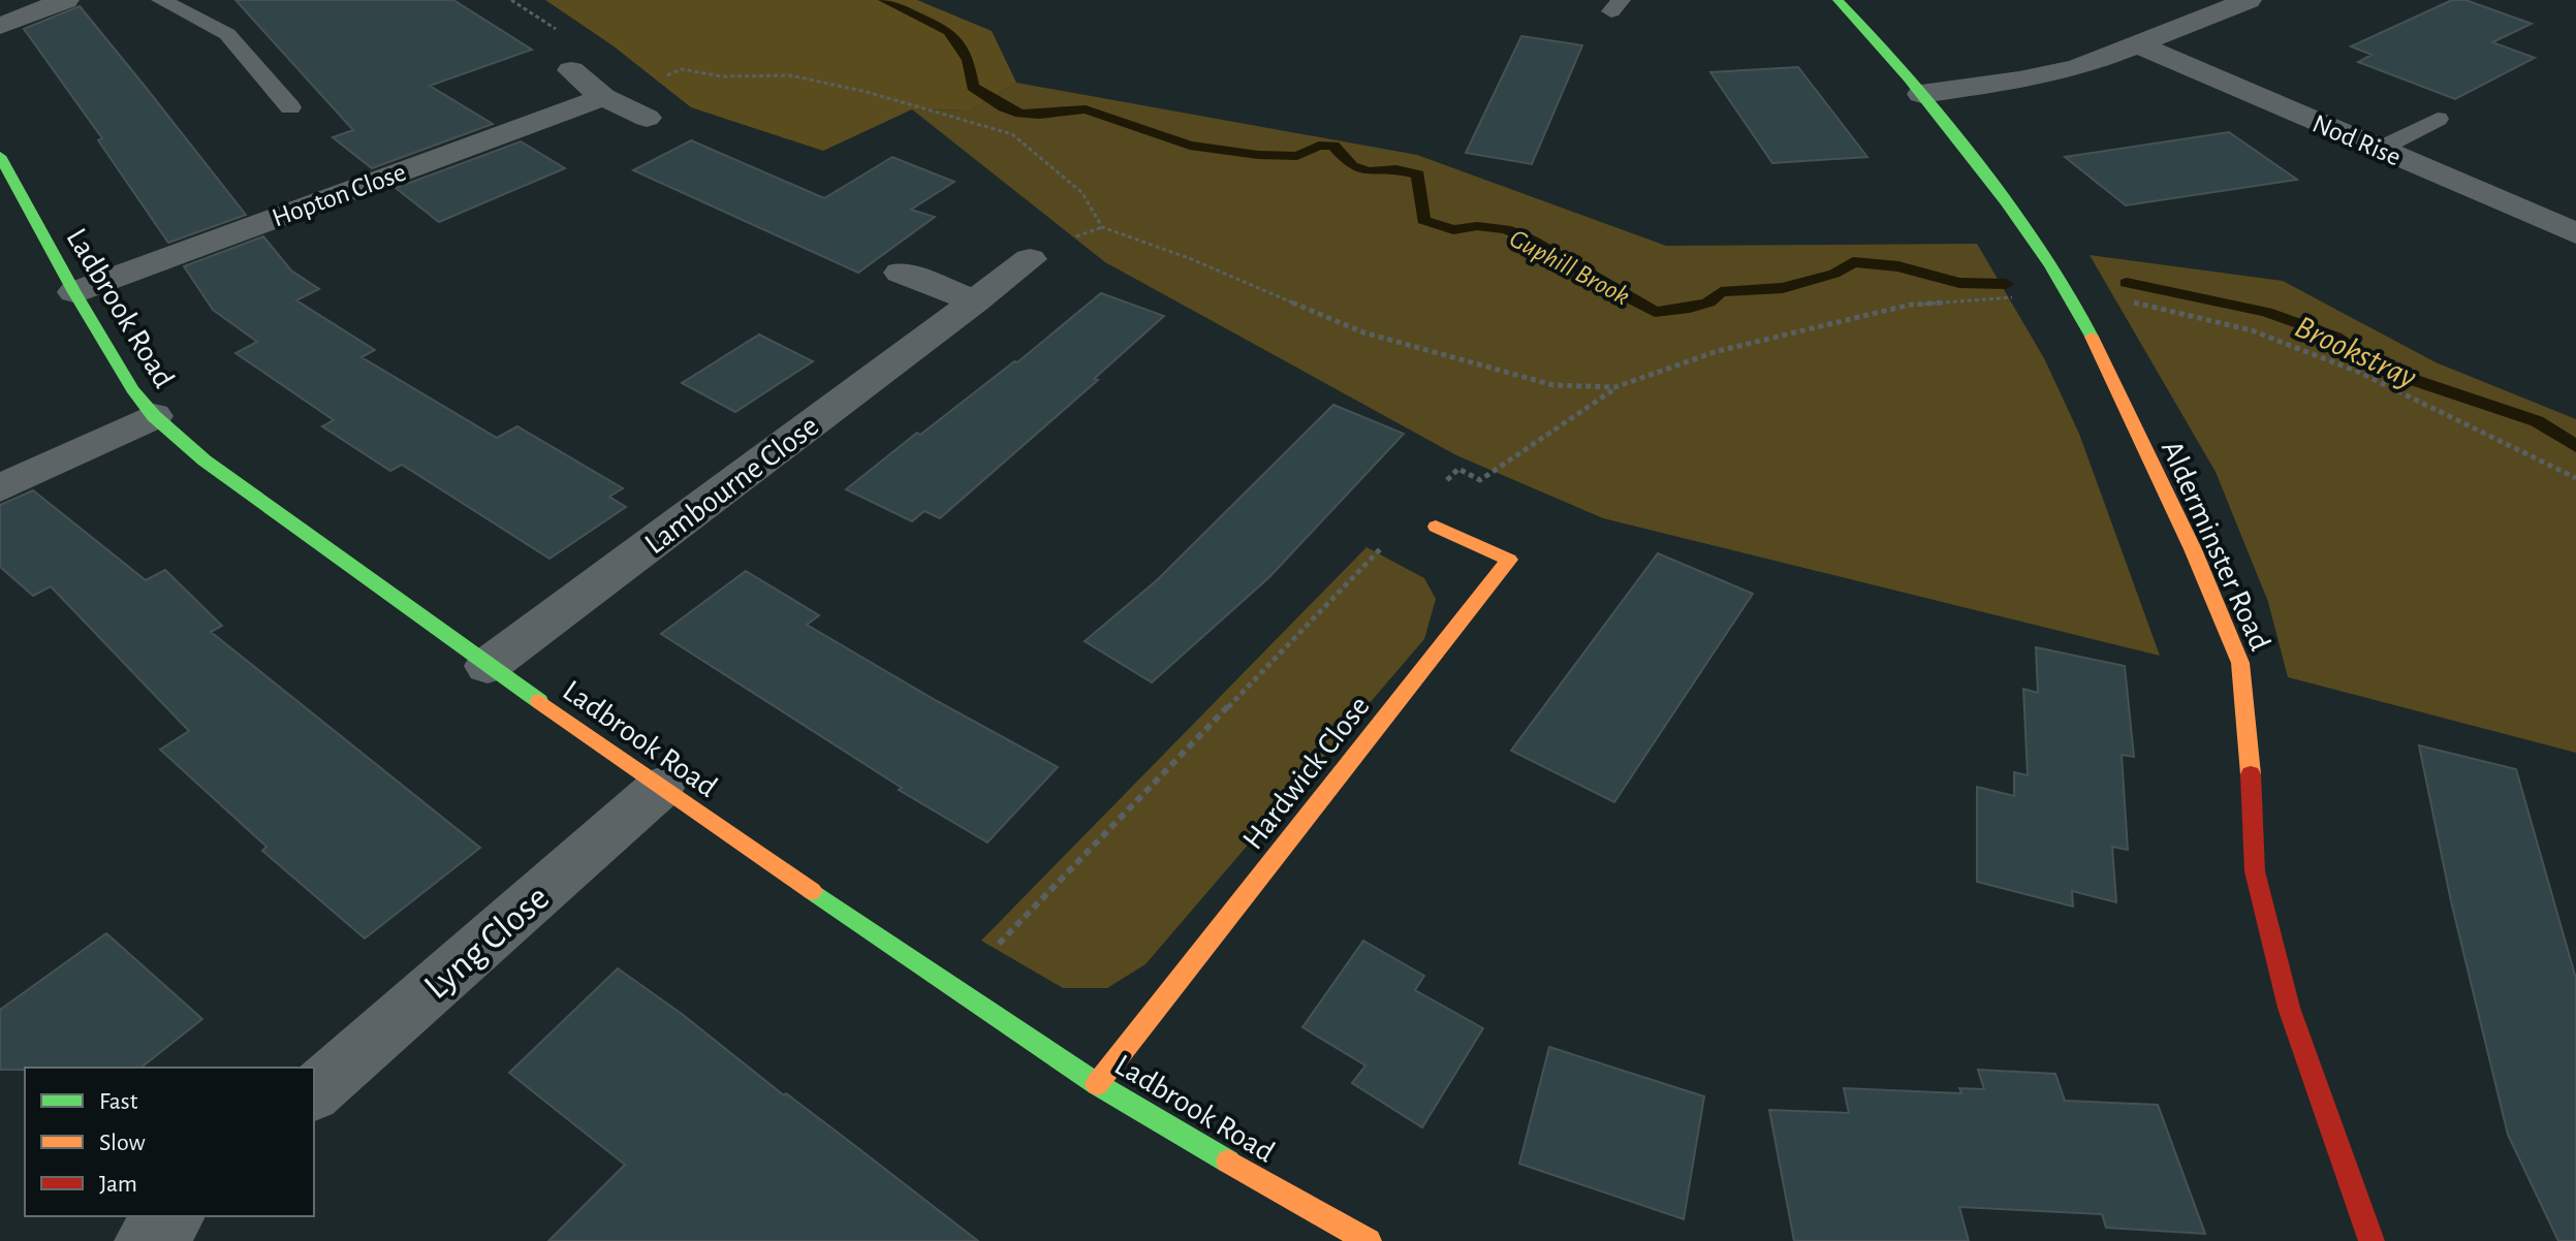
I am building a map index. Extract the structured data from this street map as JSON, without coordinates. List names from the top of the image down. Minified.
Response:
{"streets":{"street":["Nod Rise","Hopton Close","Ladbrook Road","Lambourne Close","Alderminster Road","Hardwick Close","Lyng Close"]},"crossings":[["Hopton Close","Ladbrook Road"],["Ladbrook Road","Lambourne Close"],["Ladbrook Road","Hardwick Close"],["Ladbrook Road","Lyng Close"]],"water":["Guphill Brook","Brookstray"],"legend":["Fast","Slow","Jam"]}
